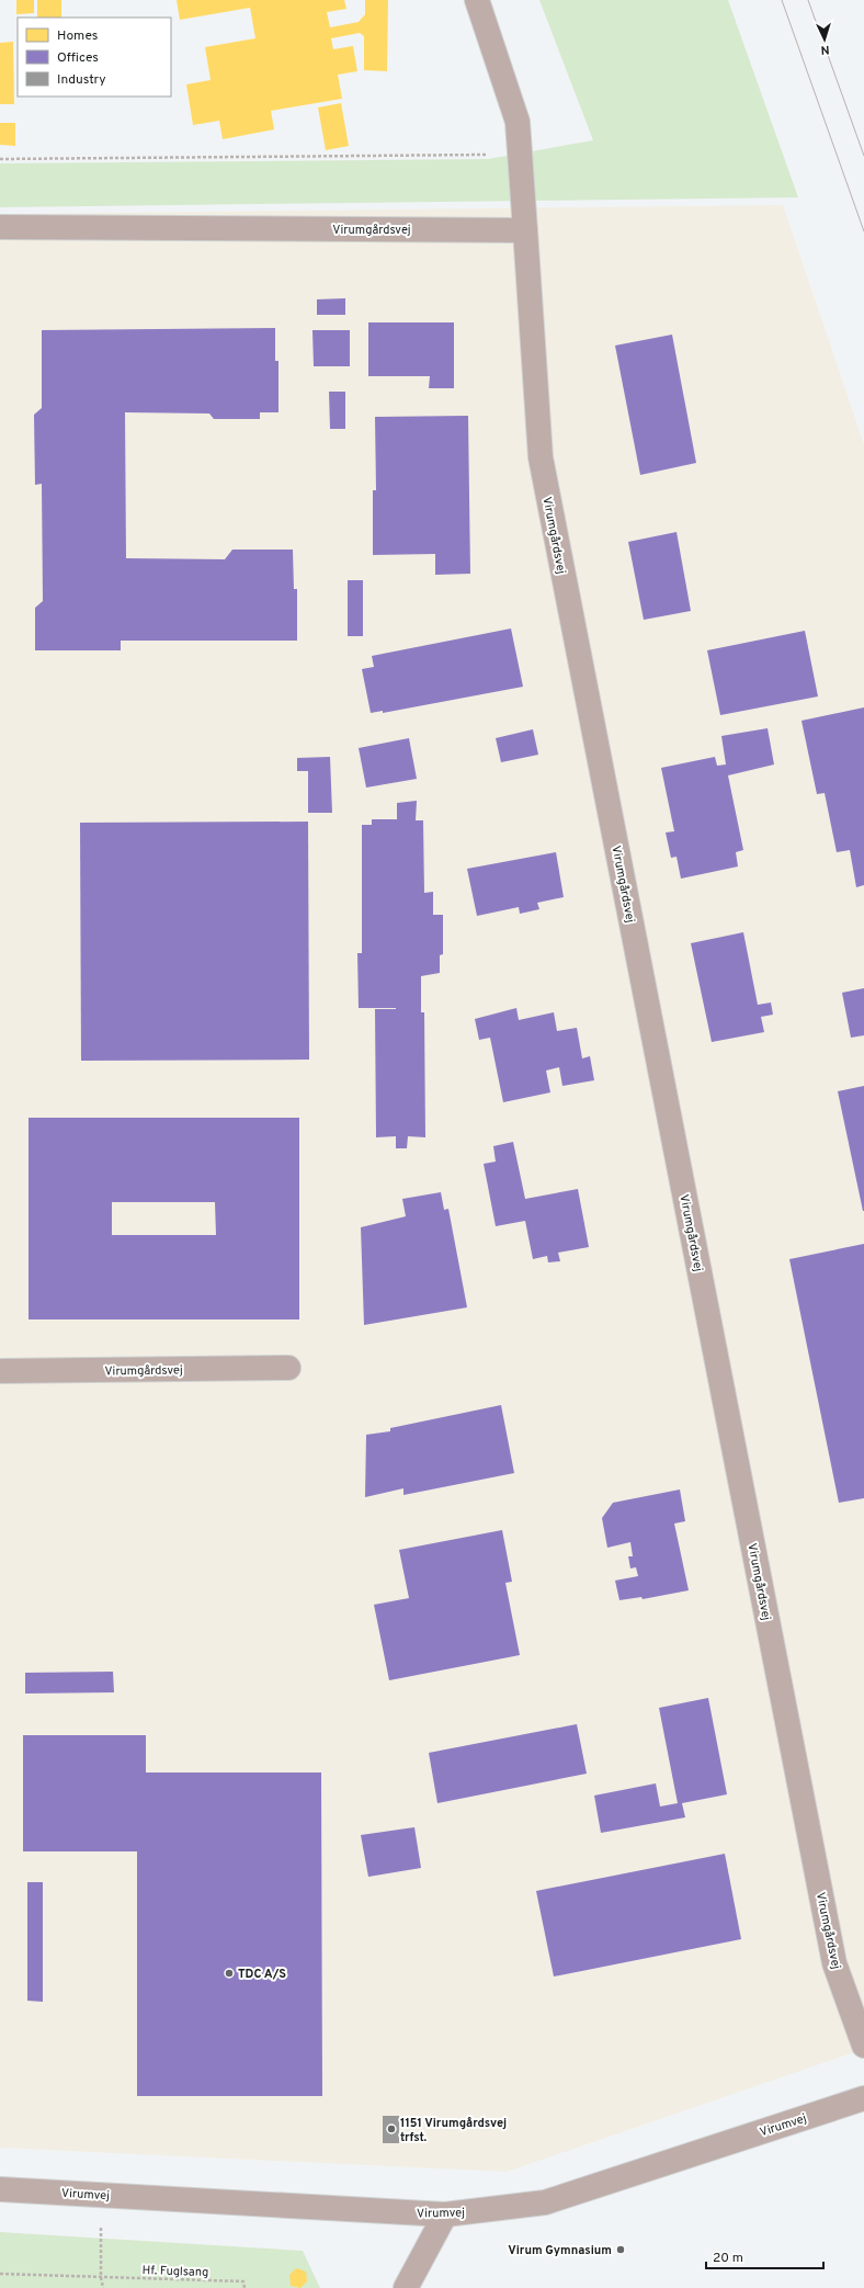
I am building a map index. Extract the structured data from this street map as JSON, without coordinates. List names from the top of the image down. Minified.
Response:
{"streets":{"street":["Virumgårdsvej","Virumvej"],"path":["Hf. Fuglsang"]},"places":["TDC A/S","1151 Virumgårdsvej trfst.","Virum Gymnasium"],"legend":["Homes","Offices","Industry"],"scale_bar":"20 m","north":"bottom"}
